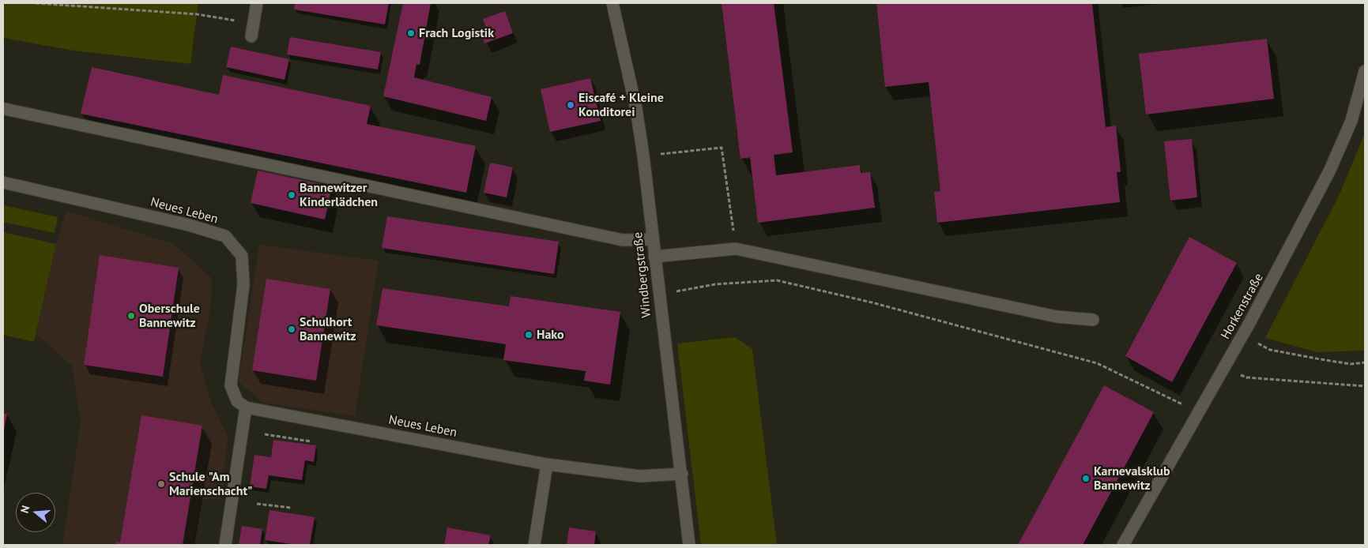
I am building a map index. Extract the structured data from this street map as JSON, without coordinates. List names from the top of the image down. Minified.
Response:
{"streets":{"street":["Neues Leben","Windbergstraße","Horkenstraße"]},"crossings":[["Neues Leben","Windbergstraße"]],"places":["Frach Logistik","Eiscafé + Kleine Konditorei","Bannewitzer Kinderlädchen","Oberschule Bannewitz","Schulhort Bannewitz","Hako","Karnevalsklub Bannewitz","Schule \"Am Marienschacht\""],"north":"left"}
